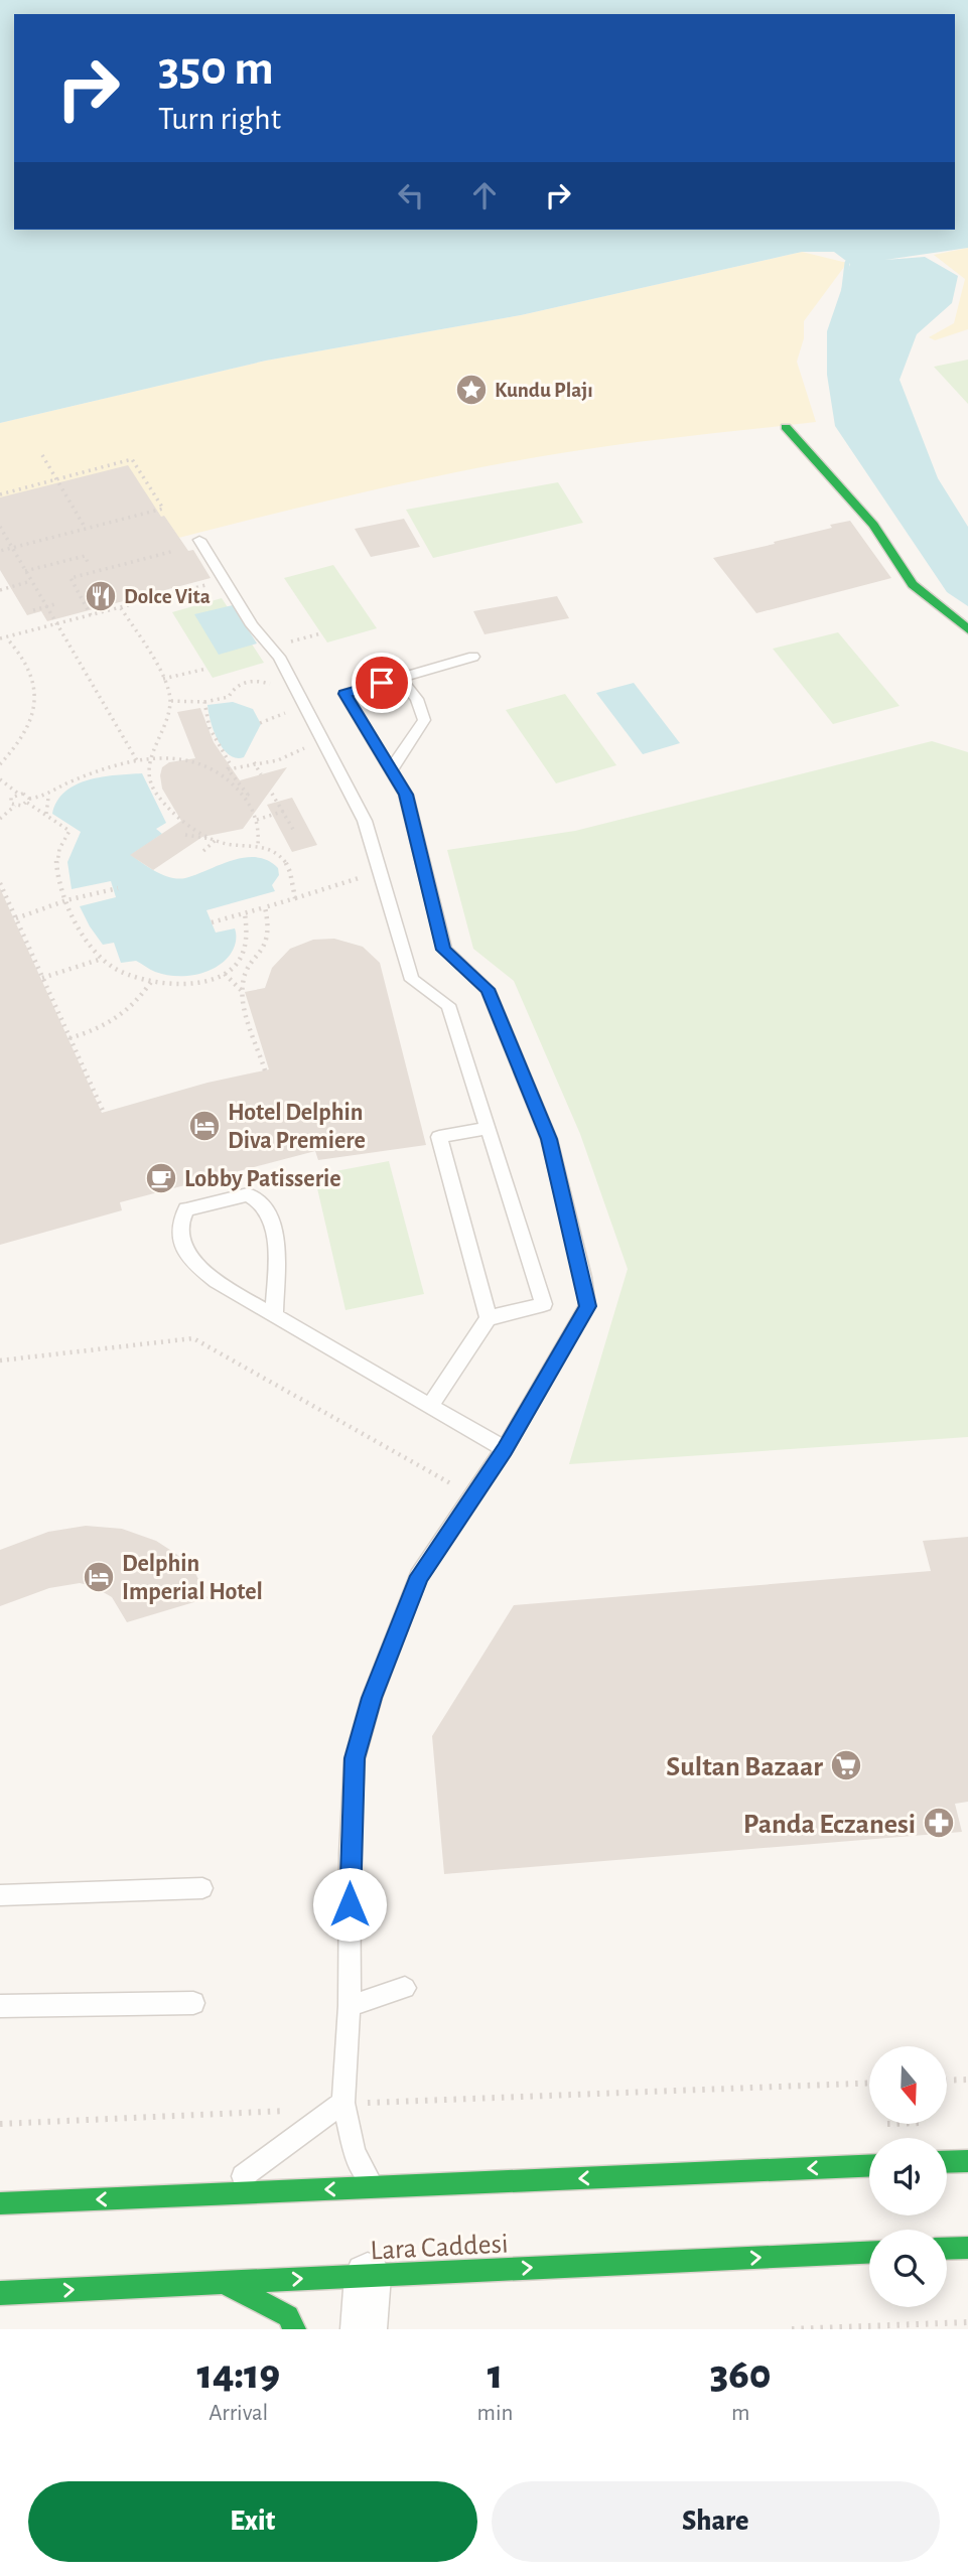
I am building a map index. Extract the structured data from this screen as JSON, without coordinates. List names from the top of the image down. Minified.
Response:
{"streets":{"main road":["Lara Caddesi"]},"places":{"place":["Kundu Plajı"],"restaurant":["Dolce Vita"],"hotel":["Hotel Delphin Diva Premiere","Delphin Imperial Hotel"],"cafe":["Lobby Patisserie"],"supermarket":["Sultan Bazaar"],"pharmacy":["Panda Eczanesi"]},"north":"bottom","page":{"turn":["350 m","Turn right"],"eta":["14:19","Arrival","1","min","360","m"],"buttons":["Exit","Share"]}}
